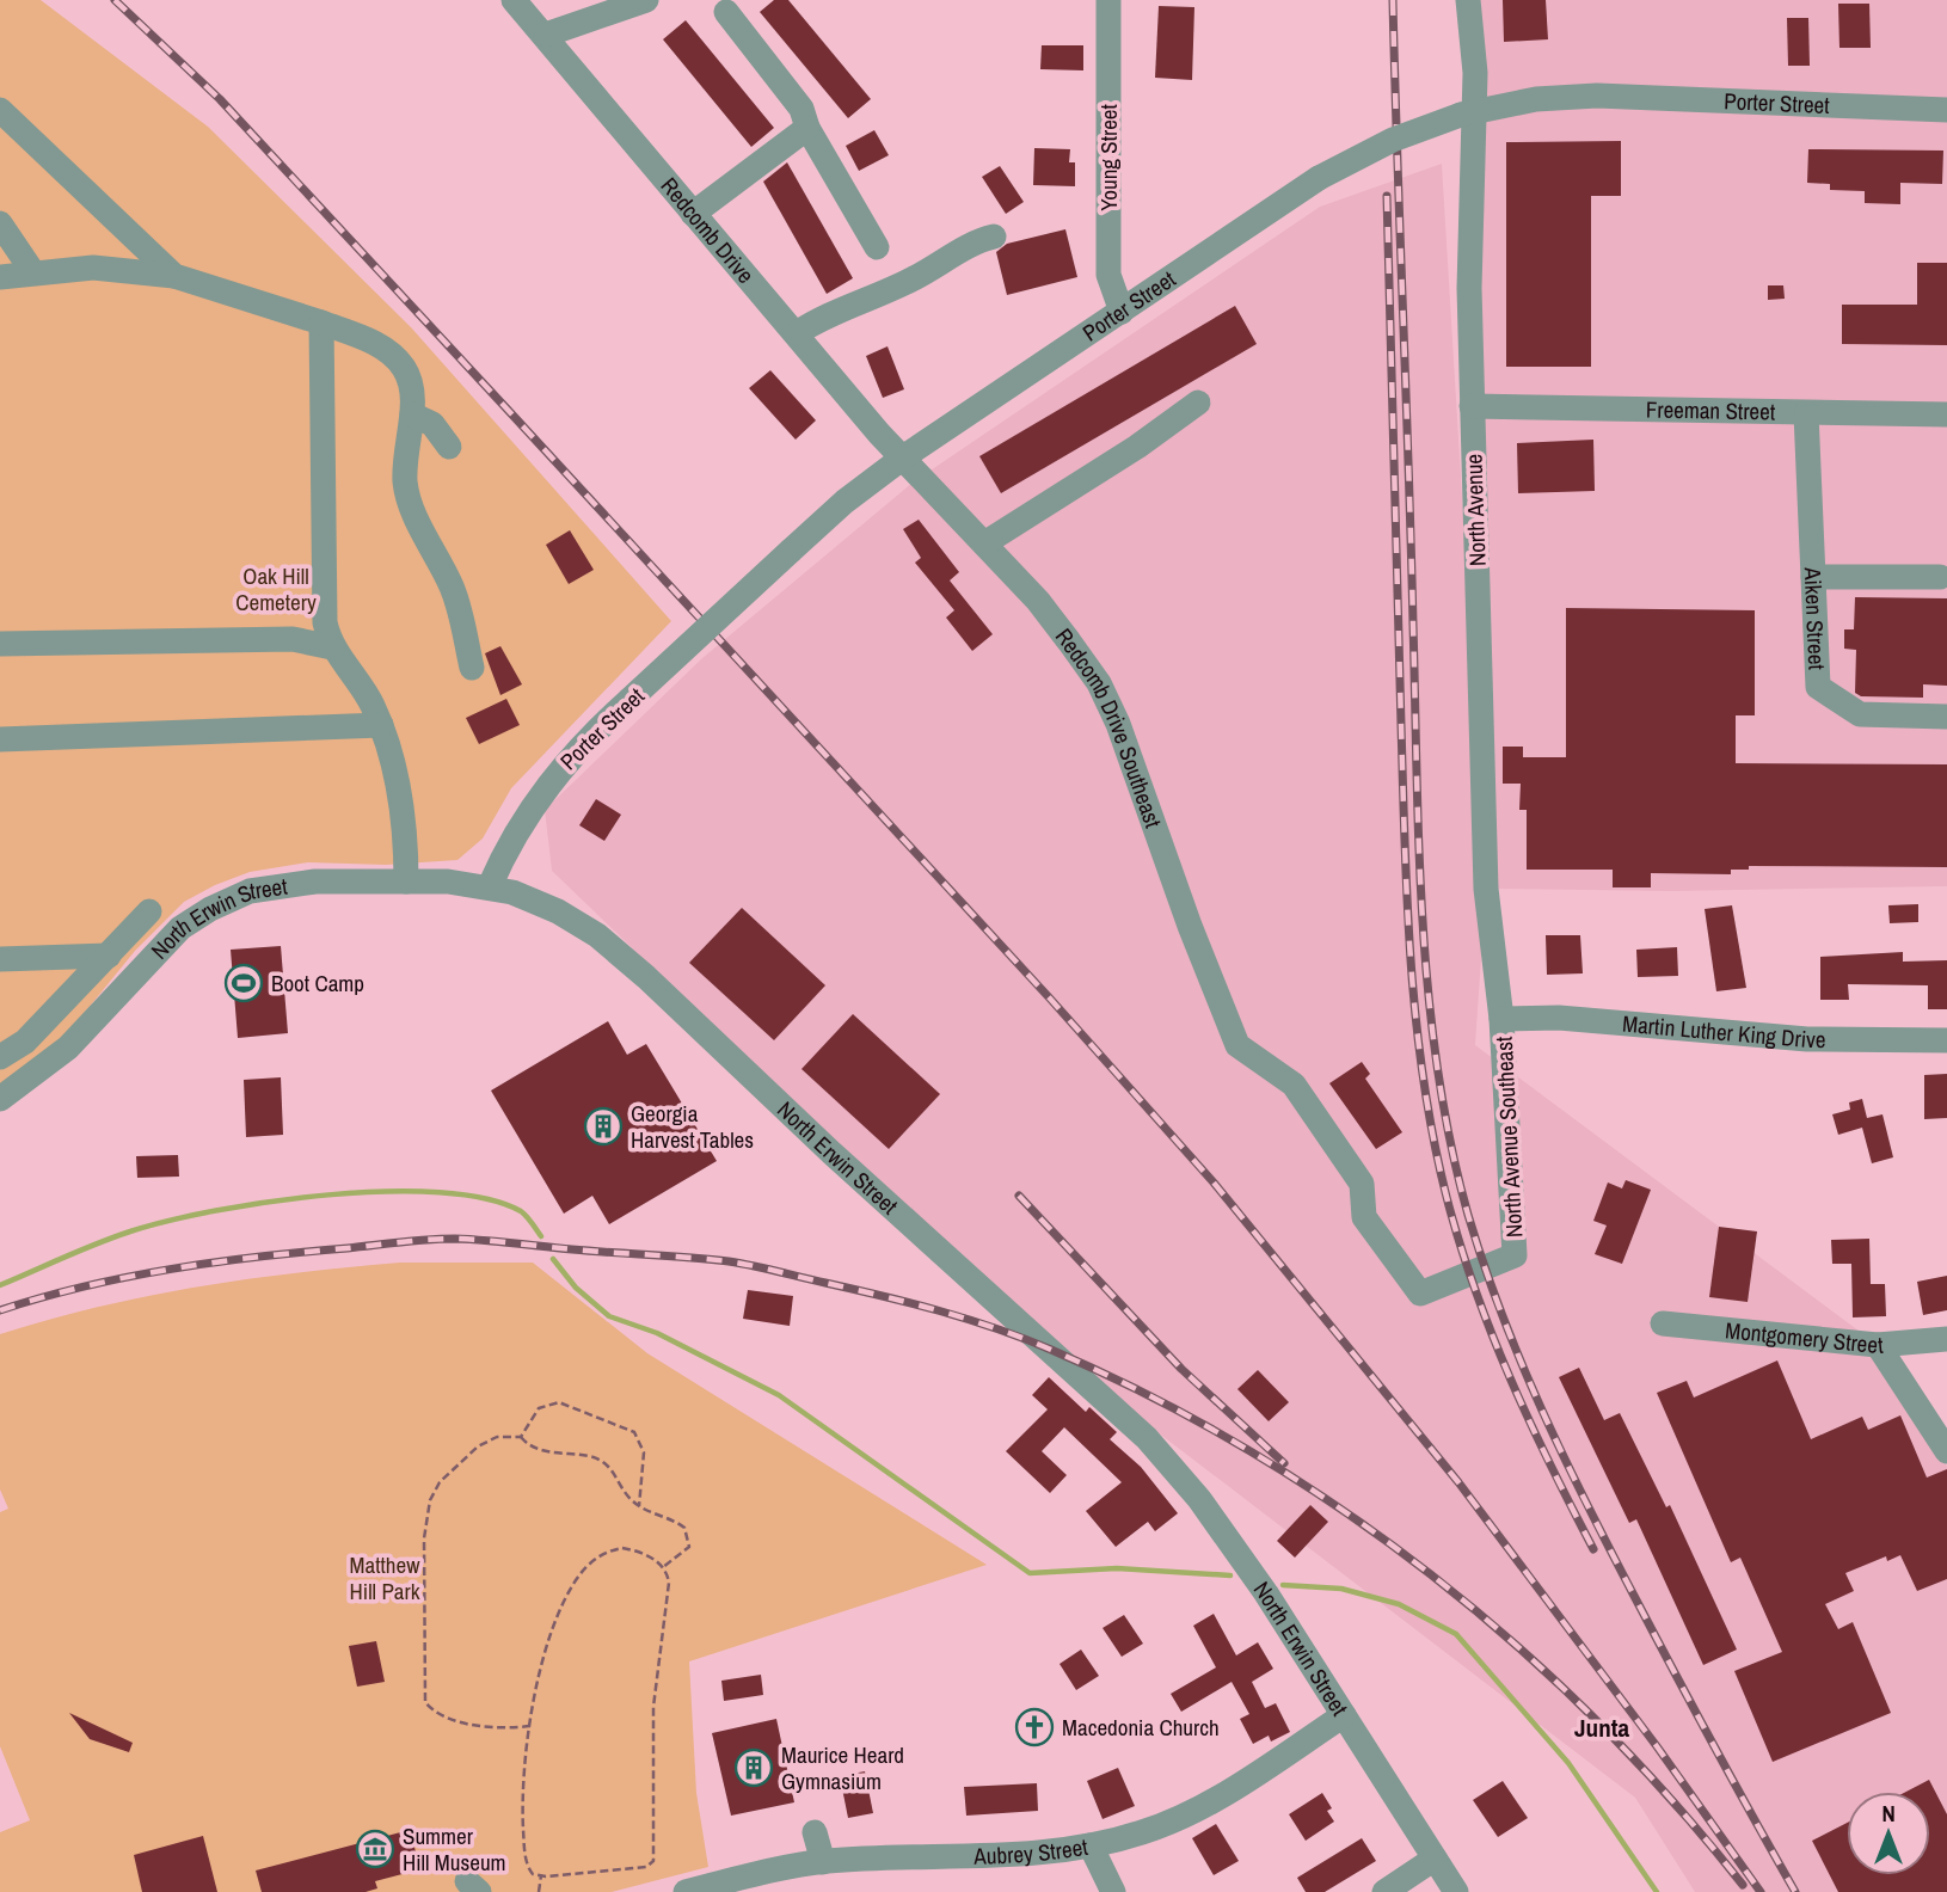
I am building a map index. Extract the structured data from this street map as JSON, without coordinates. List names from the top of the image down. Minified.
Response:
{"streets":{"street":["Porter Street","Young Street","Redcomb Drive","Freeman Street","North Avenue","Aiken Street","Redcomb Drive Southeast","North Erwin Street","Martin Luther King Drive","North Avenue Southeast","Montgomery Street","Aubrey Street"]},"crossings":[["Porter Street","Young Street"],["Porter Street","Redcomb Drive"],["Porter Street","North Avenue"],["Porter Street","Redcomb Drive Southeast"],["Porter Street","North Erwin Street"],["Redcomb Drive","Redcomb Drive Southeast"],["Freeman Street","North Avenue"],["Freeman Street","Aiken Street"],["North Avenue","Martin Luther King Drive"],["North Avenue","North Avenue Southeast"],["Redcomb Drive Southeast","North Avenue Southeast"],["North Erwin Street","Aubrey Street"],["Martin Luther King Drive","North Avenue Southeast"]],"districts":["Junta"],"parks":["Oak Hill Cemetery","Matthew Hill Park"],"places":{"sports":["Boot Camp"],"building":["Georgia Harvest Tables","Maurice Heard Gymnasium"],"church":["Macedonia Church"],"museum":["Summer Hill Museum"]},"north":"top"}
